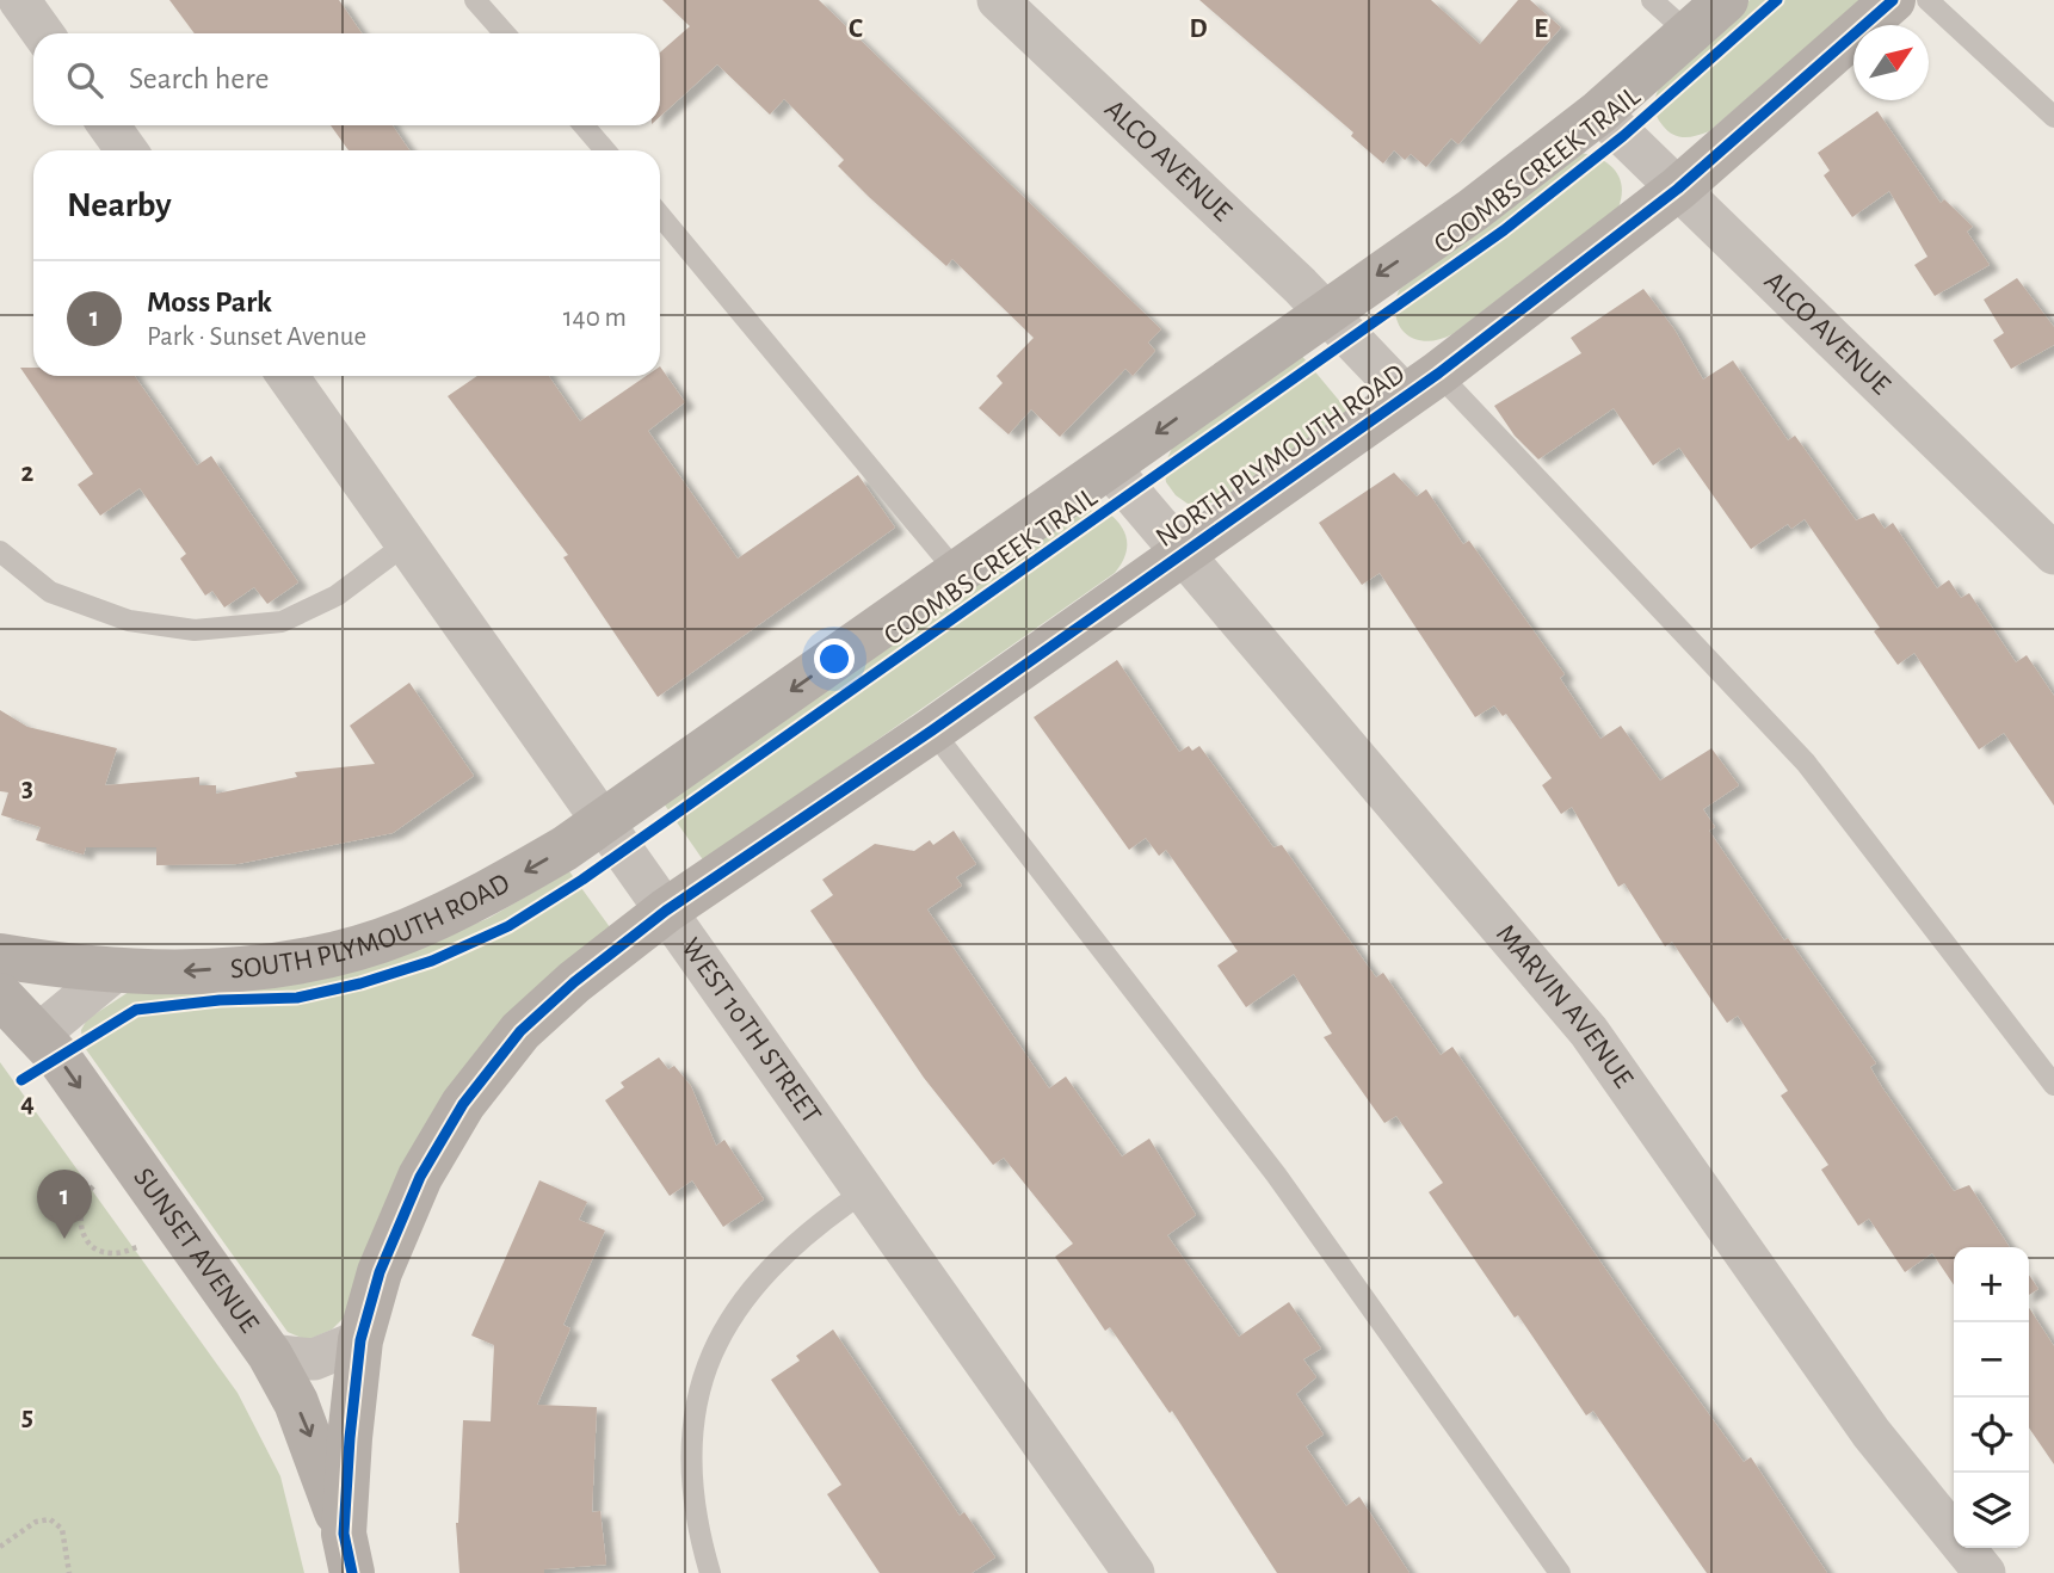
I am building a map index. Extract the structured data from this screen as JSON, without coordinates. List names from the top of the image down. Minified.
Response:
{"streets":{"street":["ALCO AVENUE","NORTH PLYMOUTH ROAD","SOUTH PLYMOUTH ROAD","MARVIN AVENUE","WEST 10TH STREET","SUNSET AVENUE"],"cycle path":["COOMBS CREEK TRAIL"]},"crossings":[["ALCO AVENUE","NORTH PLYMOUTH ROAD"],["NORTH PLYMOUTH ROAD","MARVIN AVENUE"],["NORTH PLYMOUTH ROAD","WEST 10TH STREET"],["SOUTH PLYMOUTH ROAD","WEST 10TH STREET"]],"one_way":["SOUTH PLYMOUTH ROAD","SUNSET AVENUE"],"north":"top right","page":{"search":"Search here","heading":"Nearby","list":[{"mark":"1","name":"Moss Park","note":"Park · Sunset Avenue","value":"140 m"}],"pins":"1","map_buttons":["+","−"]},"grid":{"columns":["C","D","E"],"rows":["2","3","4","5"]}}
